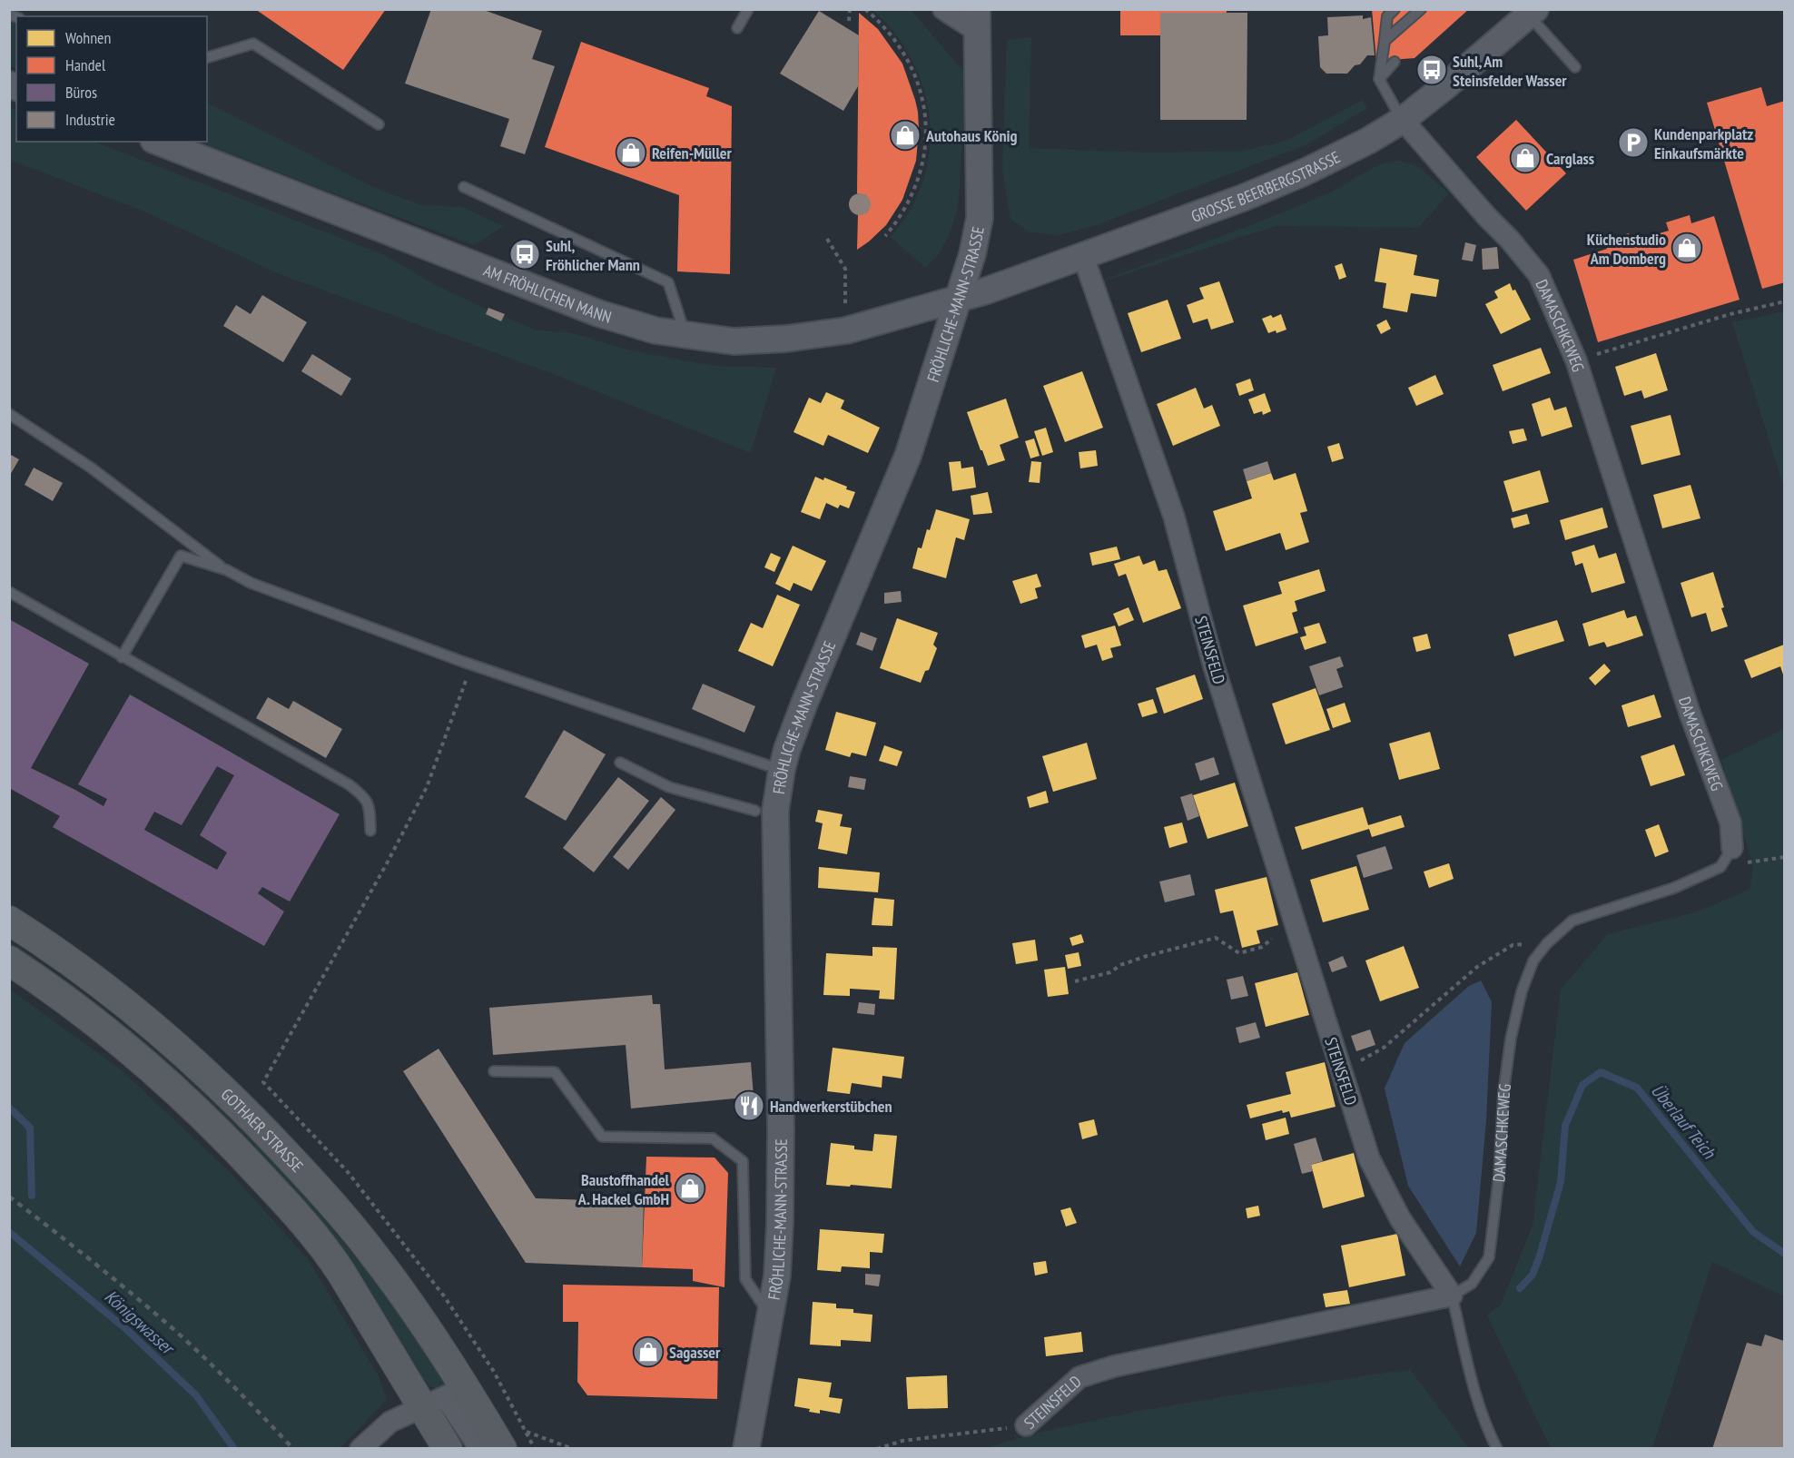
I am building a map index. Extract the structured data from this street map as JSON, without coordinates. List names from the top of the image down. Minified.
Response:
{"streets":{"main road":["GOTHAER STRASSE"],"street":["GROSSE BEERBERGSTRASSE","AM FRÖHLICHEN MANN","FRÖHLICHE-MANN-STRASSE","DAMASCHKEWEG","STEINSFELD"]},"crossings":[["GROSSE BEERBERGSTRASSE","AM FRÖHLICHEN MANN"],["GROSSE BEERBERGSTRASSE","FRÖHLICHE-MANN-STRASSE"],["GROSSE BEERBERGSTRASSE","DAMASCHKEWEG"],["GROSSE BEERBERGSTRASSE","STEINSFELD"],["AM FRÖHLICHEN MANN","FRÖHLICHE-MANN-STRASSE"],["DAMASCHKEWEG","STEINSFELD"]],"water":["Überlauf Teich","Königswasser"],"places":{"bus stop":["Suhl, Am Steinsfelder Wasser","Suhl, Fröhlicher Mann"],"shop":["Autohaus König","Reifen-Müller","Carglass","Küchenstudio Am Domberg","Baustoffhandel A. Hackel GmbH","Sagasser"],"parking":["Kundenparkplatz Einkaufsmärkte"],"restaurant":["Handwerkerstübchen"]},"legend":["Wohnen","Handel","Büros","Industrie"]}
